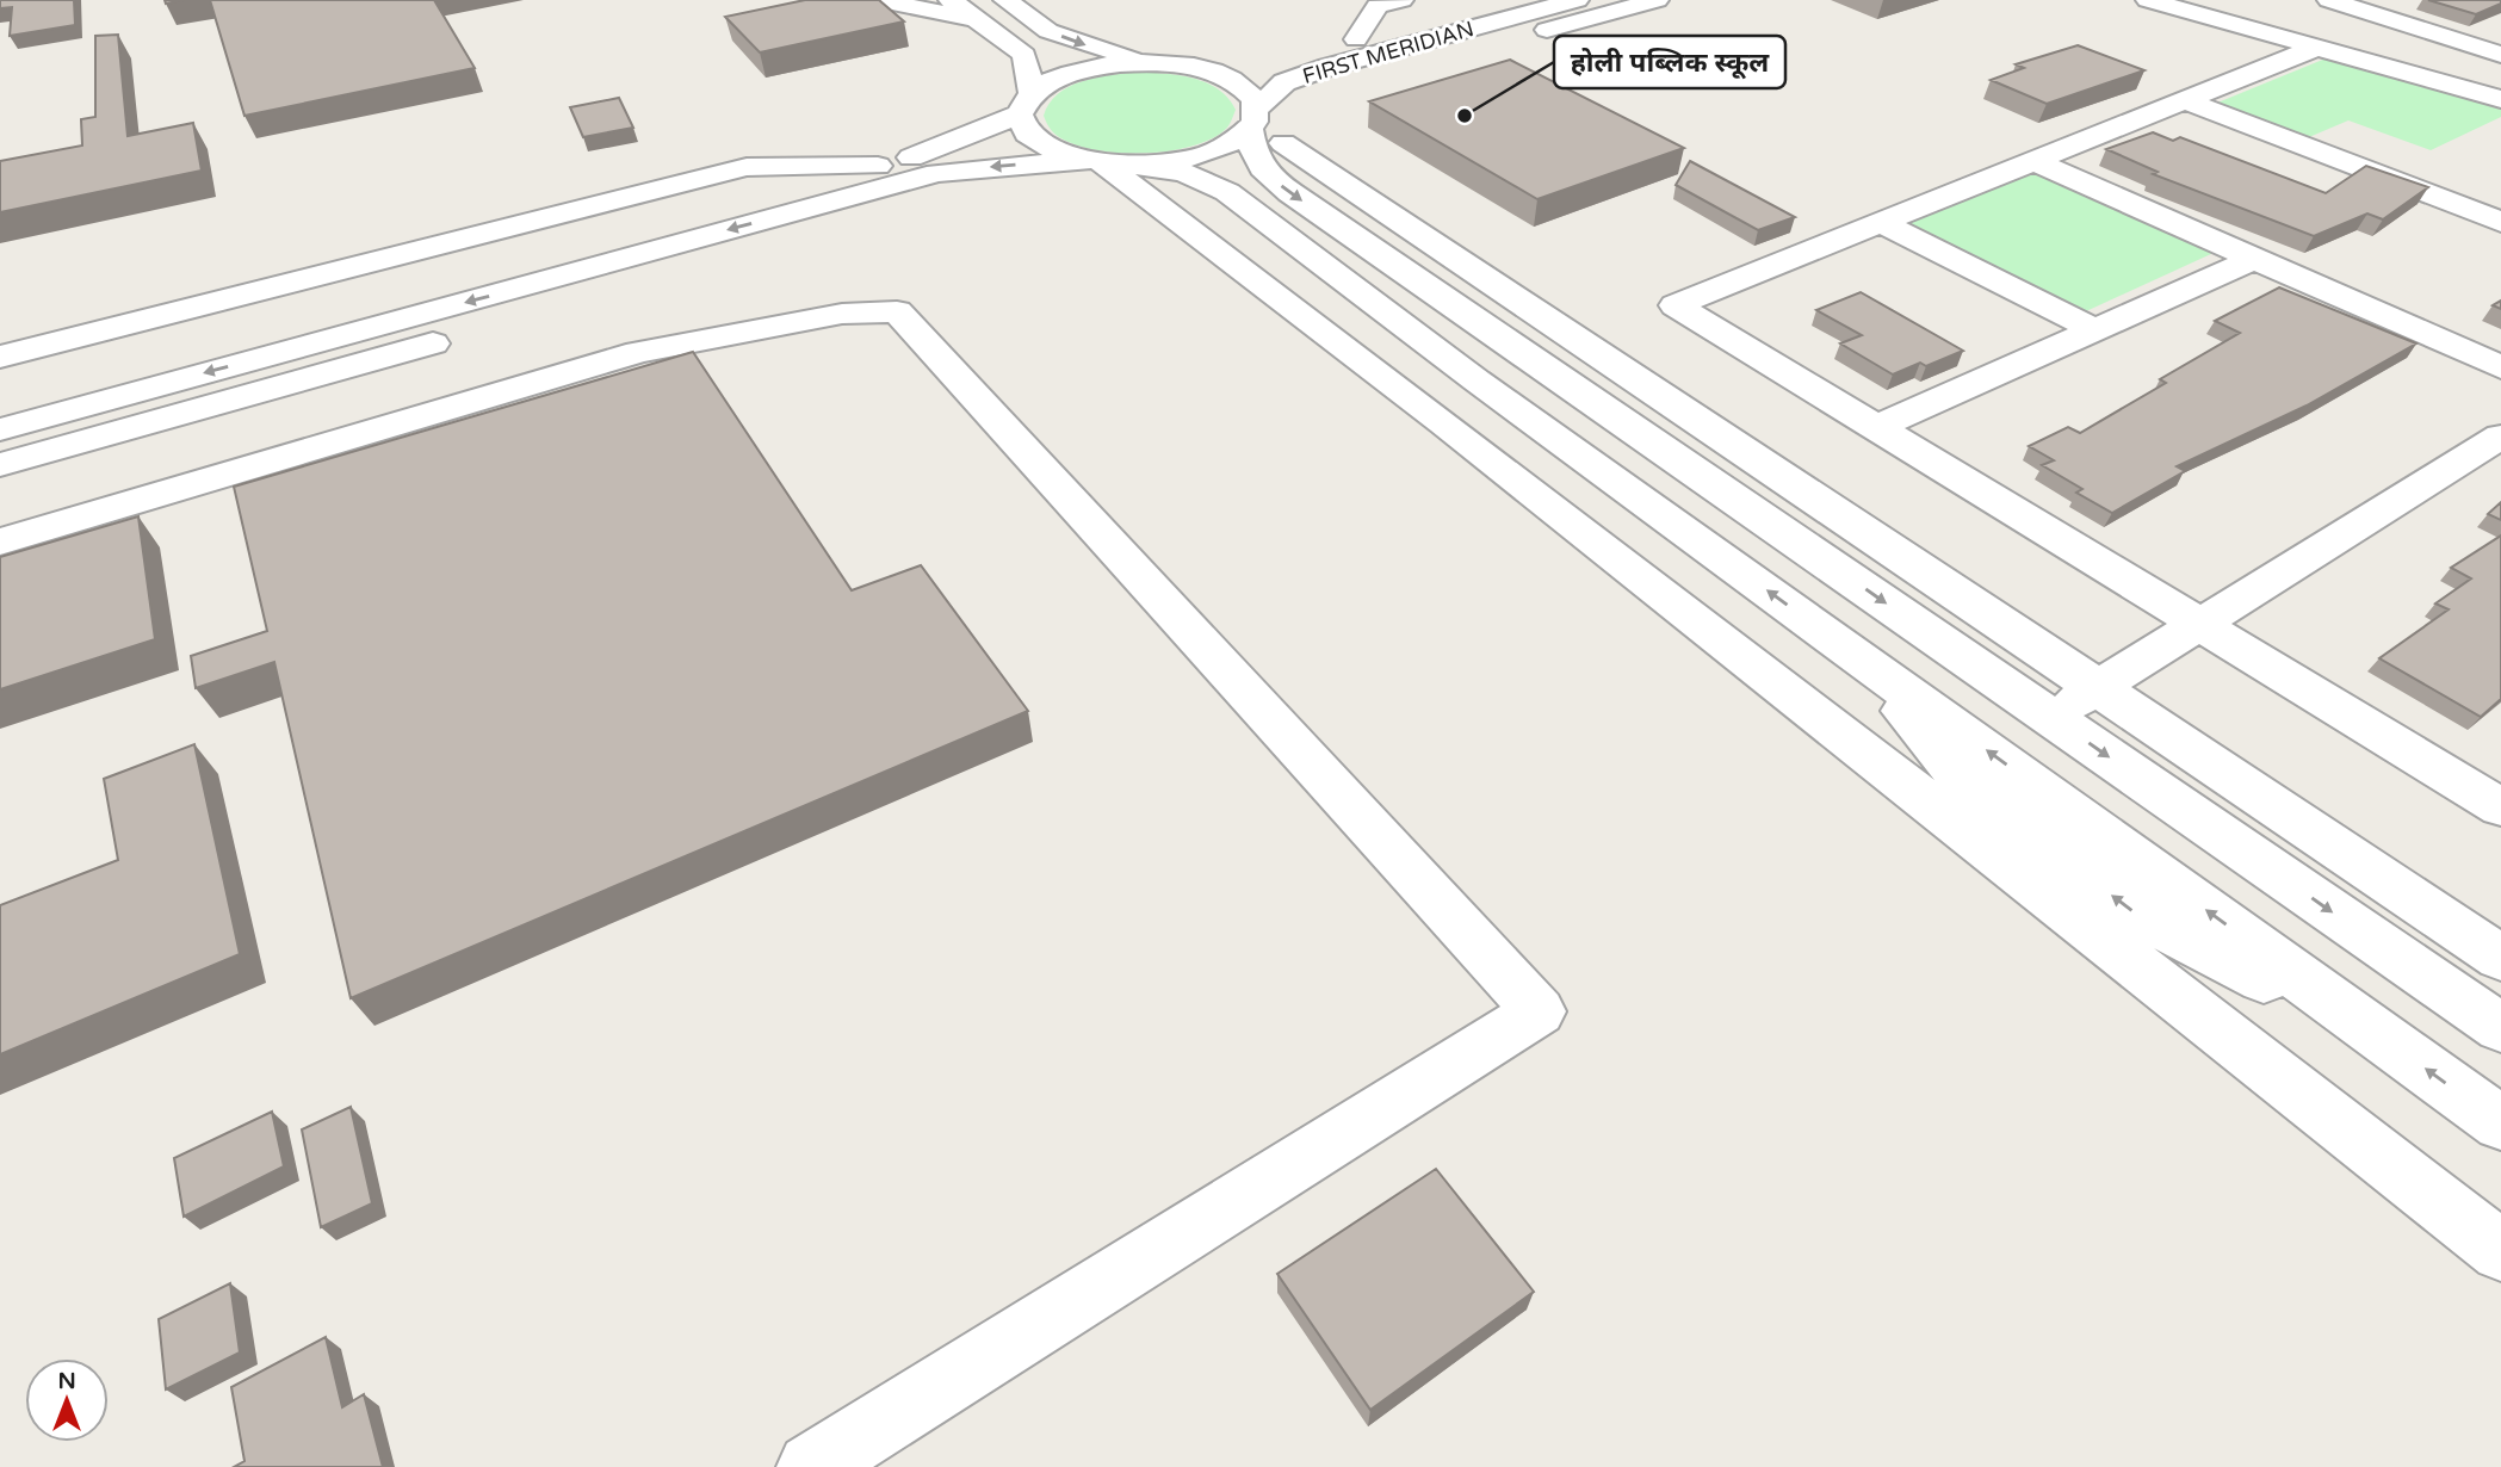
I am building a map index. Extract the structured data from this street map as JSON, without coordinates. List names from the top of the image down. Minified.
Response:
{"streets":{"street":["FIRST MERIDIAN"]},"places":["होली पब्लिक स्कूल"],"north":"top"}
